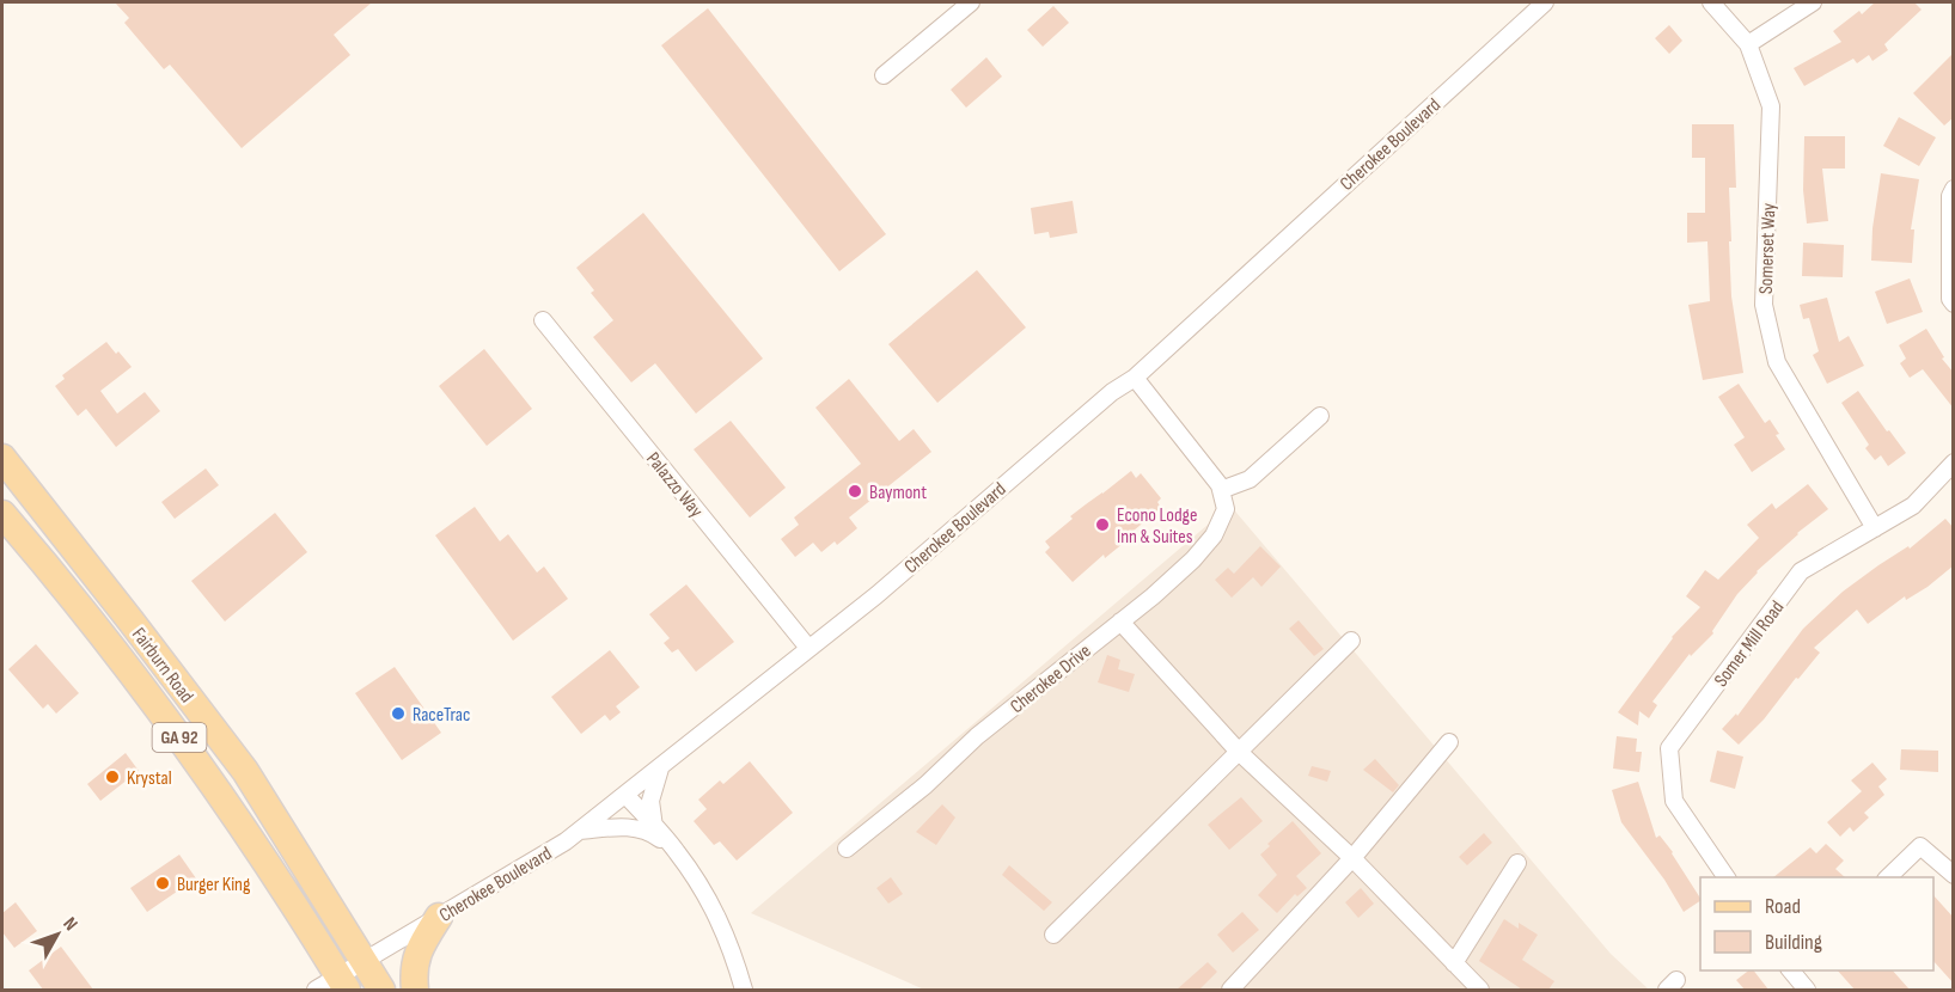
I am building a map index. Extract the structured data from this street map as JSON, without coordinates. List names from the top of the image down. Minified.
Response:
{"streets":{"main road":["Fairburn Road","GA 92"],"street":["Cherokee Boulevard","Somerset Way","Palazzo Way","Somer Mill Road","Cherokee Drive"]},"crossings":[["Cherokee Boulevard","Palazzo Way"],["Cherokee Boulevard","Fairburn Road"],["Somerset Way","Somer Mill Road"]],"places":["Baymont","Econo Lodge Inn & Suites","RaceTrac","Krystal","Burger King"],"legend":["Road","Building"],"north":"top right"}
